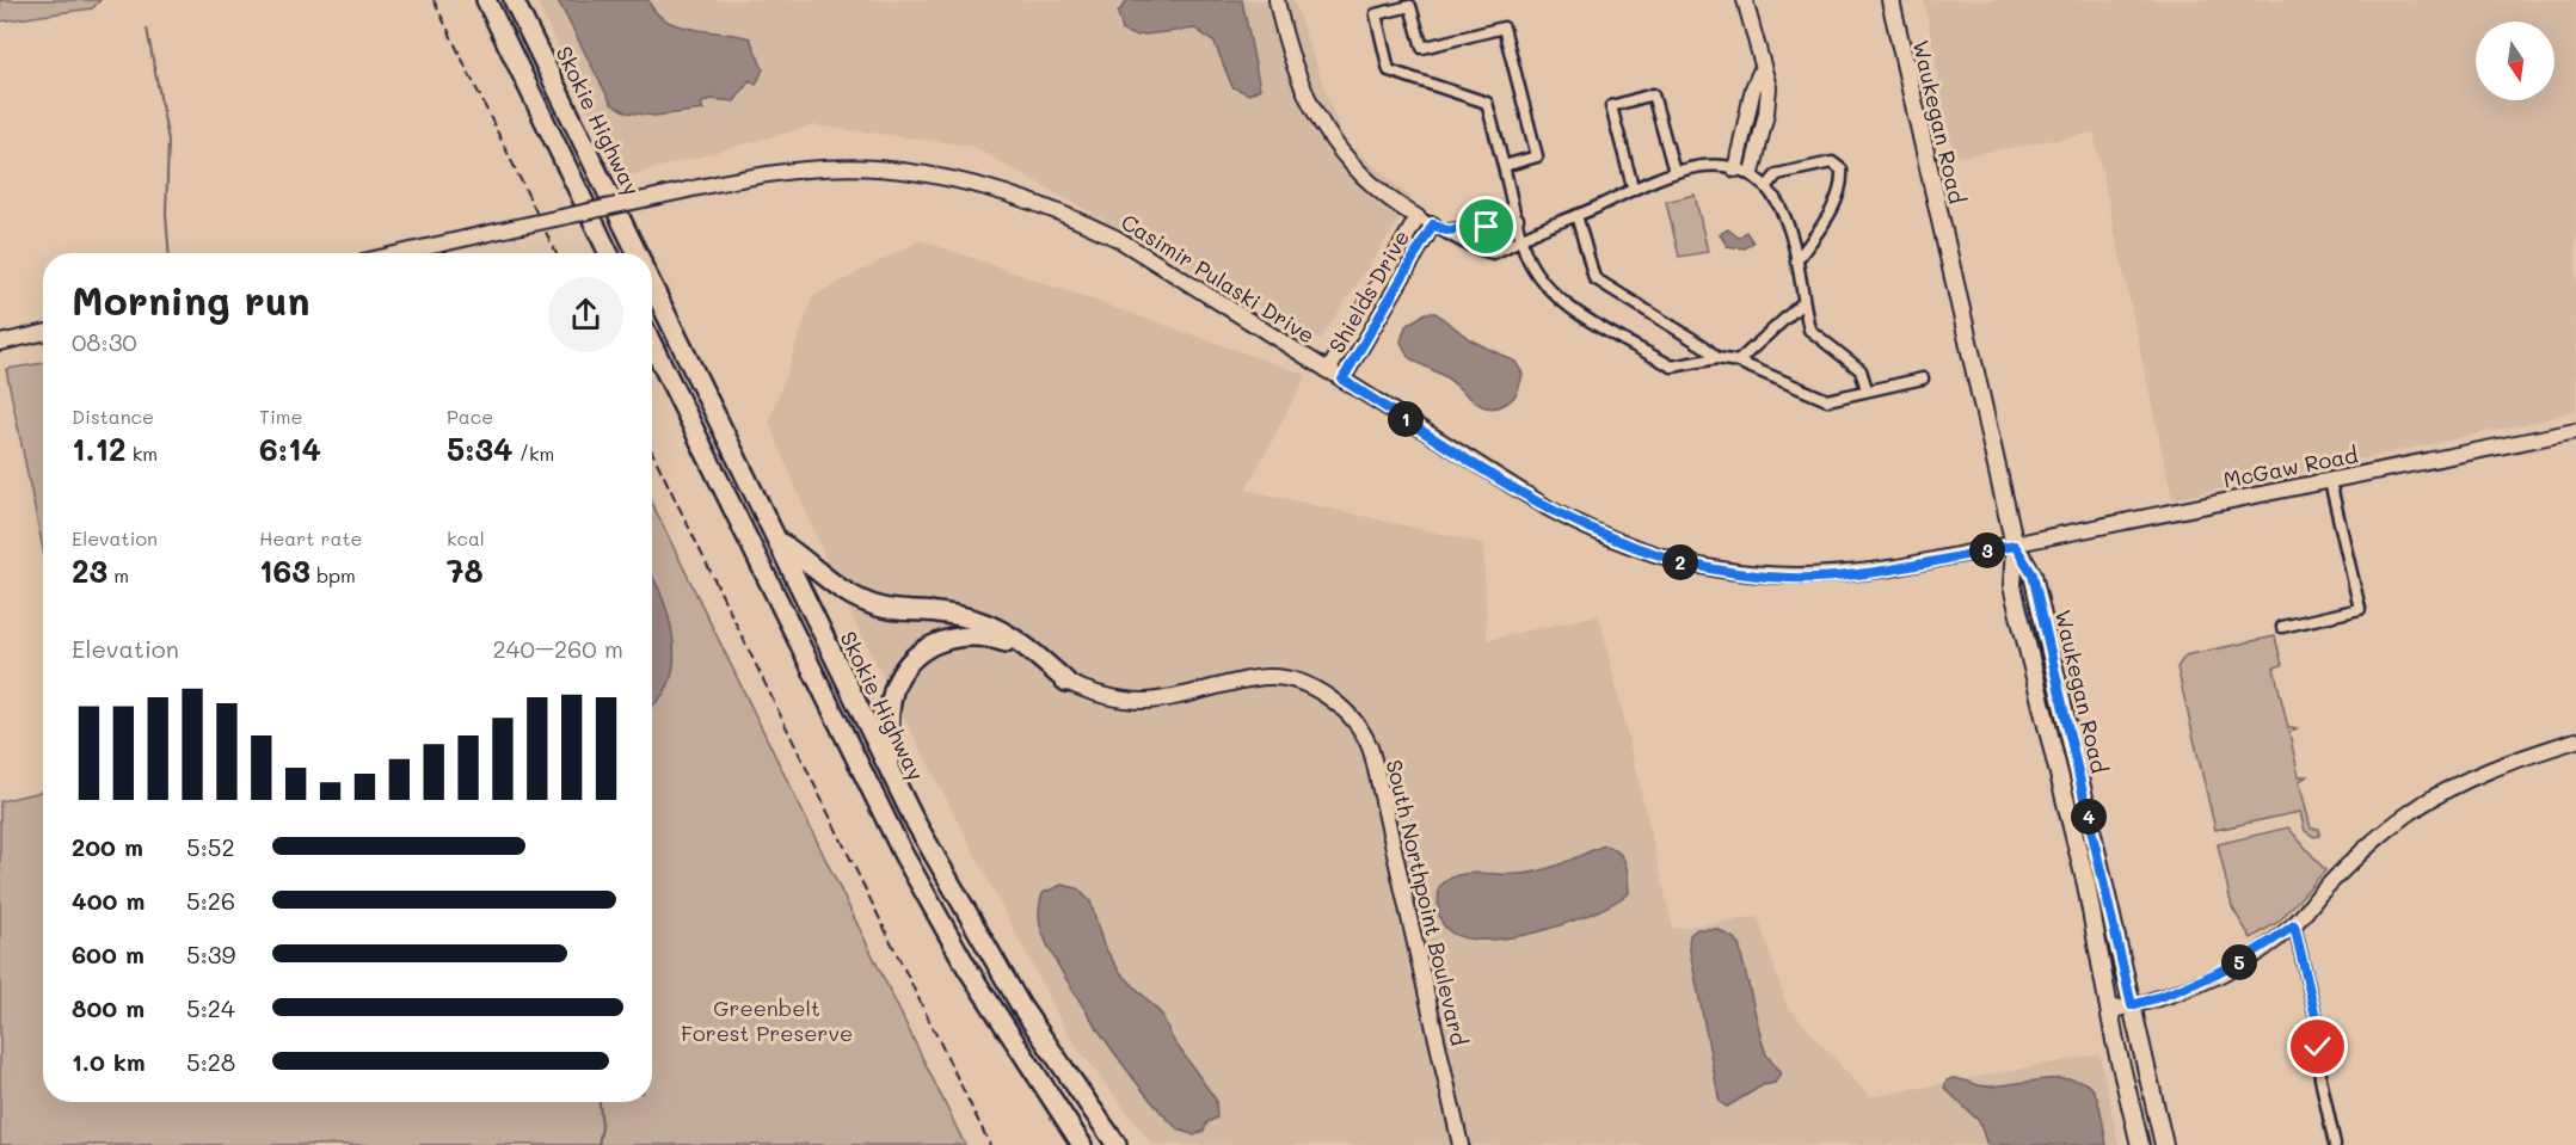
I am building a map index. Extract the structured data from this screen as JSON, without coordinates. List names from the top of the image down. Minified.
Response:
{"streets":{"highway":["Skokie Highway"],"main road":["Waukegan Road"],"street":["Casimir Pulaski Drive","Shields Drive","McGaw Road","South Northpoint Boulevard"]},"crossings":[["Waukegan Road","Casimir Pulaski Drive"],["Waukegan Road","McGaw Road"],["Casimir Pulaski Drive","Shields Drive"],["Casimir Pulaski Drive","McGaw Road"]],"parks":["Greenbelt Forest Preserve"],"north":"bottom","page":{"heading":["Morning run","08:30"],"stats":[["Distance","1.12 km"],["Time","6:14"],["Pace","5:34 /km"],["Elevation","23 m"],["Heart rate","163 bpm"],["kcal","78"]],"pins":["1","3","2","4","5"],"chart":["Elevation","240–260 m"],"list":[{"name":"200 m","note":"5:52"},{"name":"400 m","note":"5:26"},{"name":"600 m","note":"5:39"},{"name":"800 m","note":"5:24"},{"name":"1.0 km","note":"5:28"}]}}
